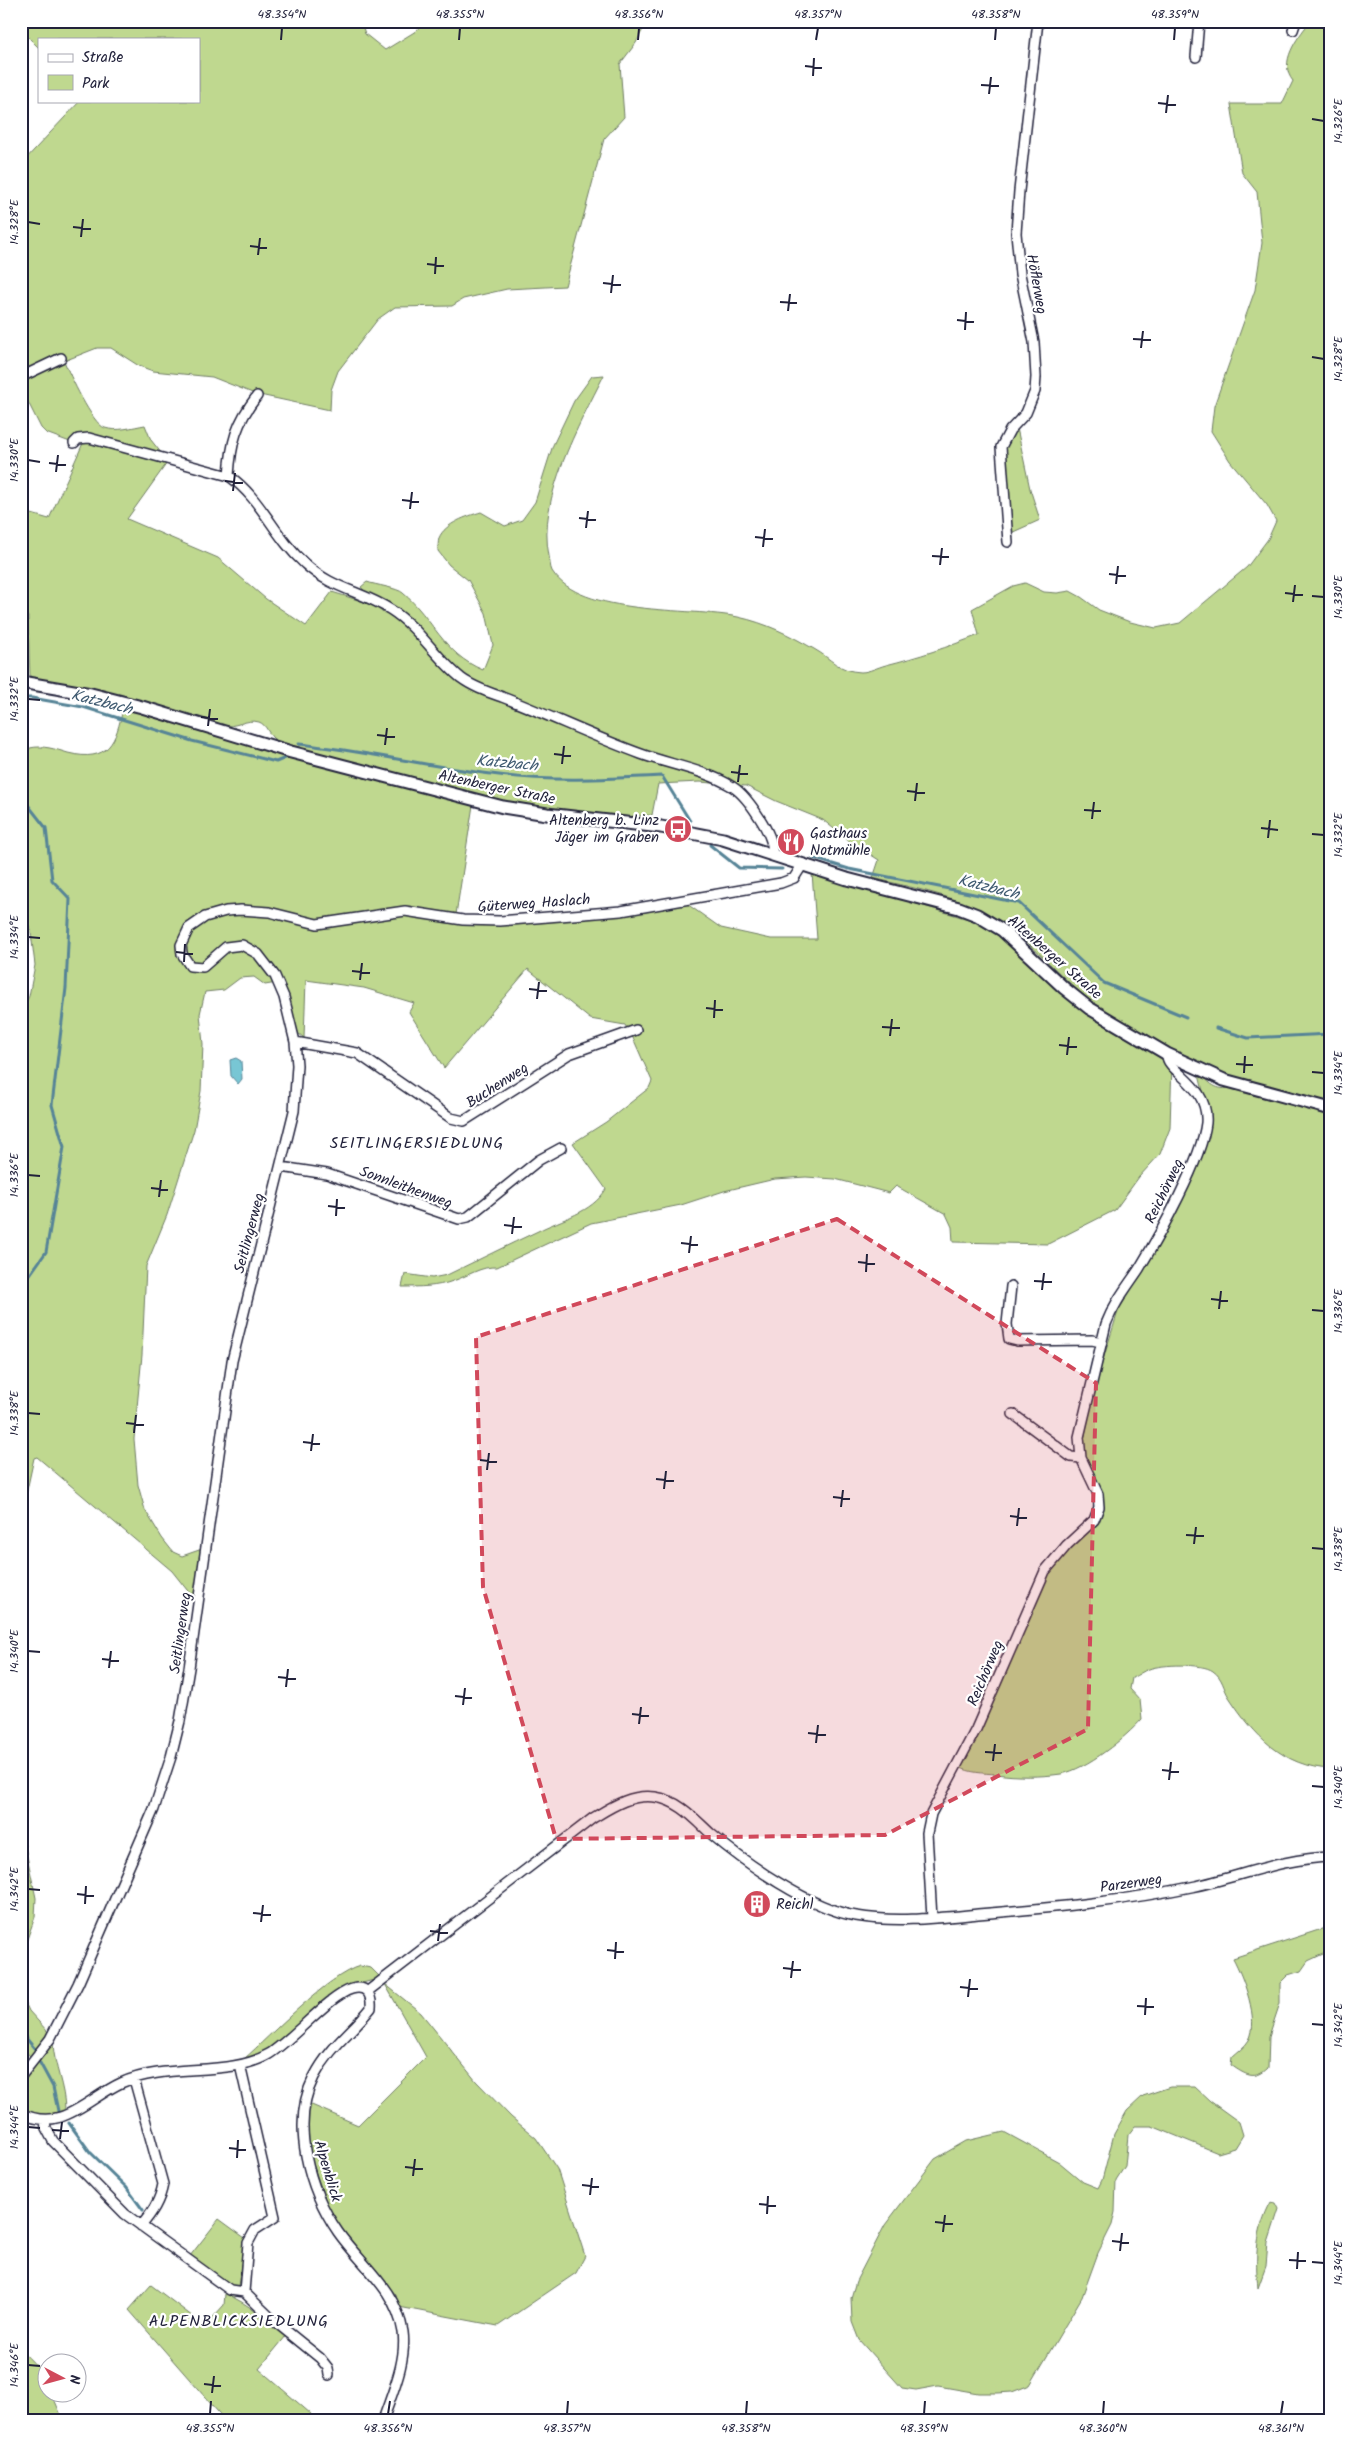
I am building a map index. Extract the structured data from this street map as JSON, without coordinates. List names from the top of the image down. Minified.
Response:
{"streets":{"street":["Höflerweg","Altenberger Straße","Güterweg Haslach","Buchenweg","Sonnleithenweg","Reichörweg","Seitlingerweg","Parzerweg","Alpenblick"]},"crossings":[["Altenberger Straße","Güterweg Haslach"],["Altenberger Straße","Reichörweg"],["Güterweg Haslach","Buchenweg"],["Güterweg Haslach","Sonnleithenweg"],["Güterweg Haslach","Seitlingerweg"],["Sonnleithenweg","Seitlingerweg"],["Reichörweg","Parzerweg"],["Parzerweg","Alpenblick"]],"districts":["SEITLINGERSIEDLUNG","ALPENBLICKSIEDLUNG"],"water":["Katzbach"],"places":{"bus stop":["Altenberg b. Linz Jäger im Graben"],"restaurant":["Gasthaus Notmühle"],"building":["Reichl"]},"legend":["Straße","Park"],"north":"right","coordinates":["48.354°N","48.355°N","48.356°N","48.357°N","48.358°N","48.359°N","14.326°E","14.328°E","14.330°E","14.332°E","14.334°E","14.336°E","14.338°E","14.340°E","14.342°E","14.344°E","14.346°E","48.360°N","48.361°N"]}
